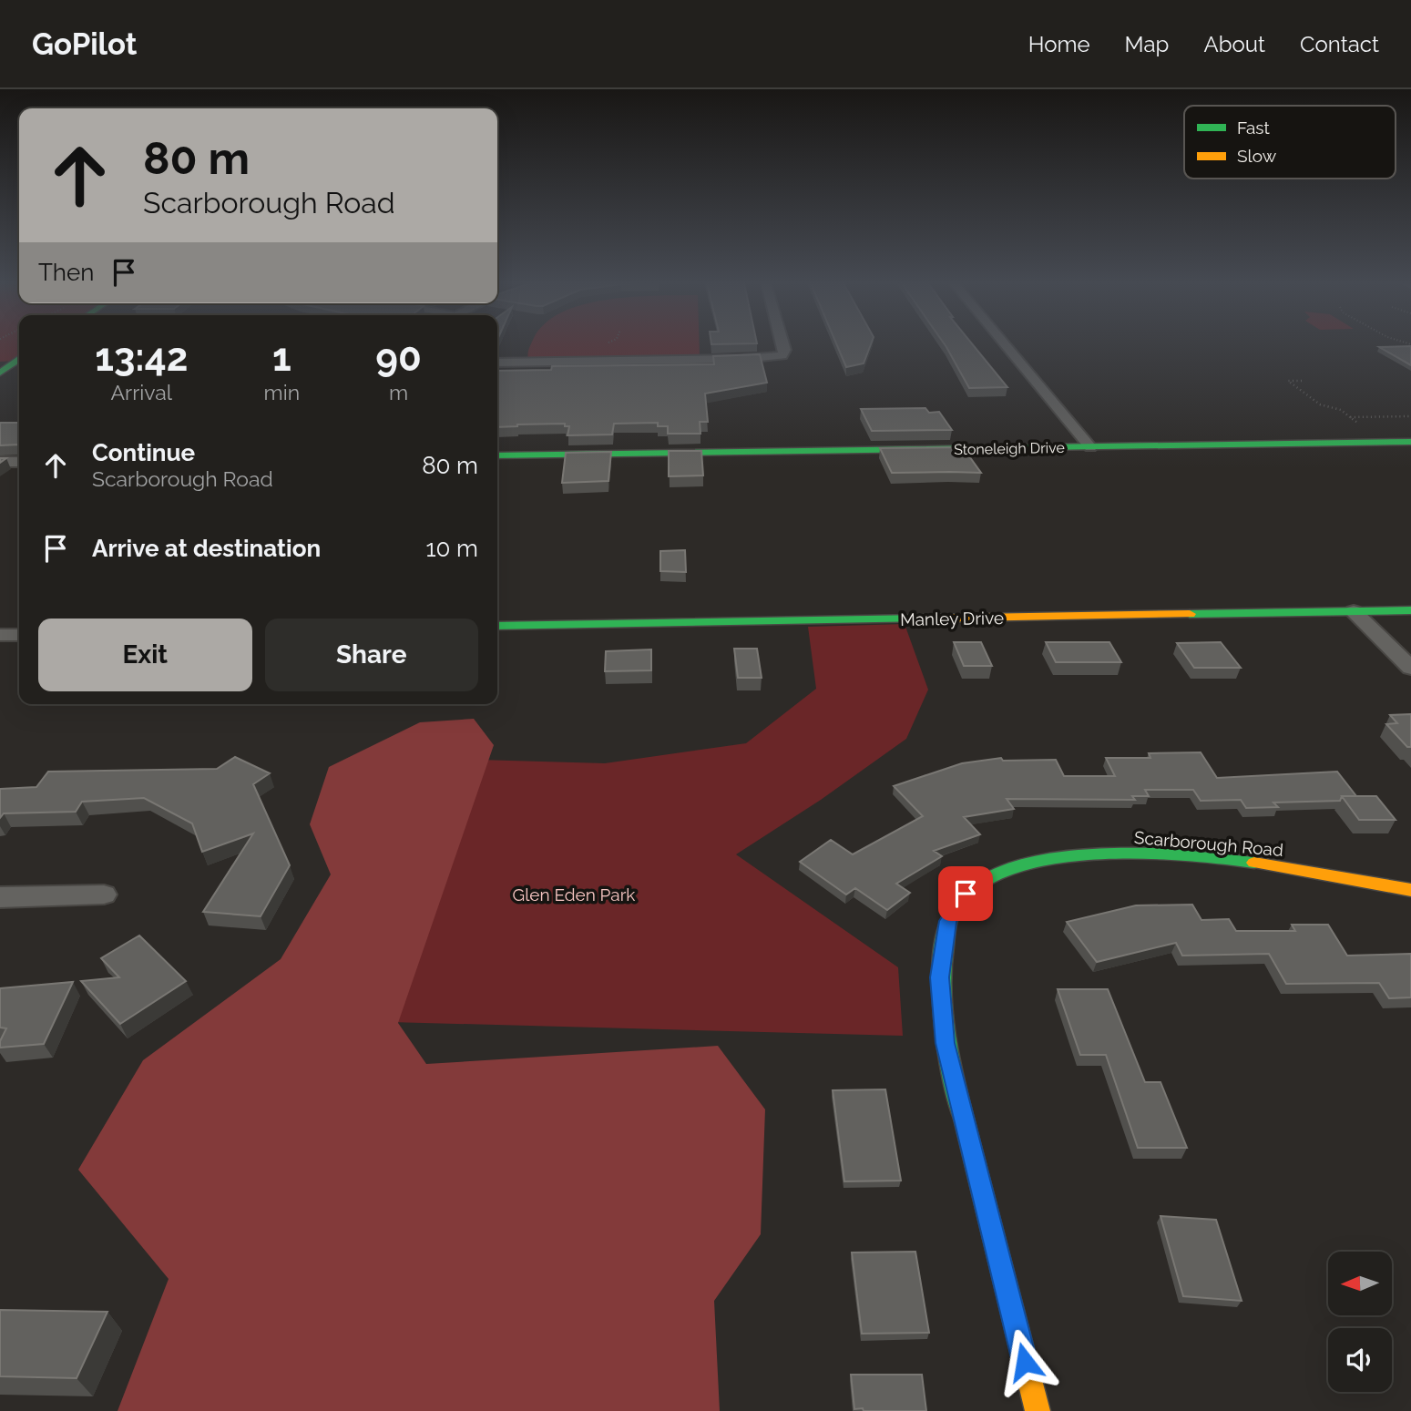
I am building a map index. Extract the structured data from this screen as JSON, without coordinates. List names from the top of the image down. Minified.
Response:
{"streets":{"street":["Stoneleigh Drive","Manley Drive","Scarborough Road"]},"parks":["Glen Eden Park"],"legend":["Fast","Slow"],"north":"left","page":{"header":"GoPilot","nav":["Home","Map","About","Contact"],"turn":["80 m","Scarborough Road"],"then":"Then","eta":["13:42","Arrival","1","min","90","m"],"list":[{"name":"Continue","note":"Scarborough Road","value":"80 m"},{"name":"Arrive at destination","value":"10 m"}],"buttons":["Exit","Share"]}}
